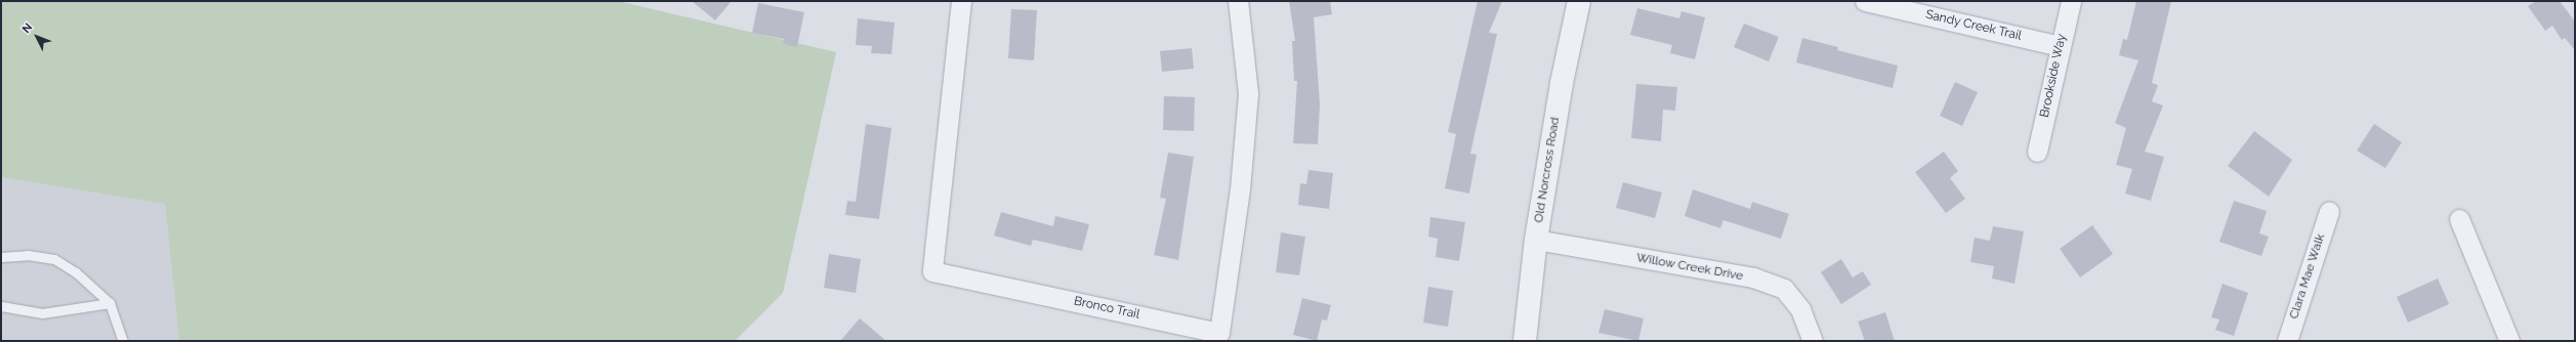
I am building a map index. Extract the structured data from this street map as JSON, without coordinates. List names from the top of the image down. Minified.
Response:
{"streets":{"street":["Sandy Creek Trail","Brookside Way","Old Norcross Road","Willow Creek Drive","Clara Mae Walk","Bronco Trail"]},"crossings":[["Sandy Creek Trail","Brookside Way"],["Old Norcross Road","Willow Creek Drive"]],"north":"top left"}
